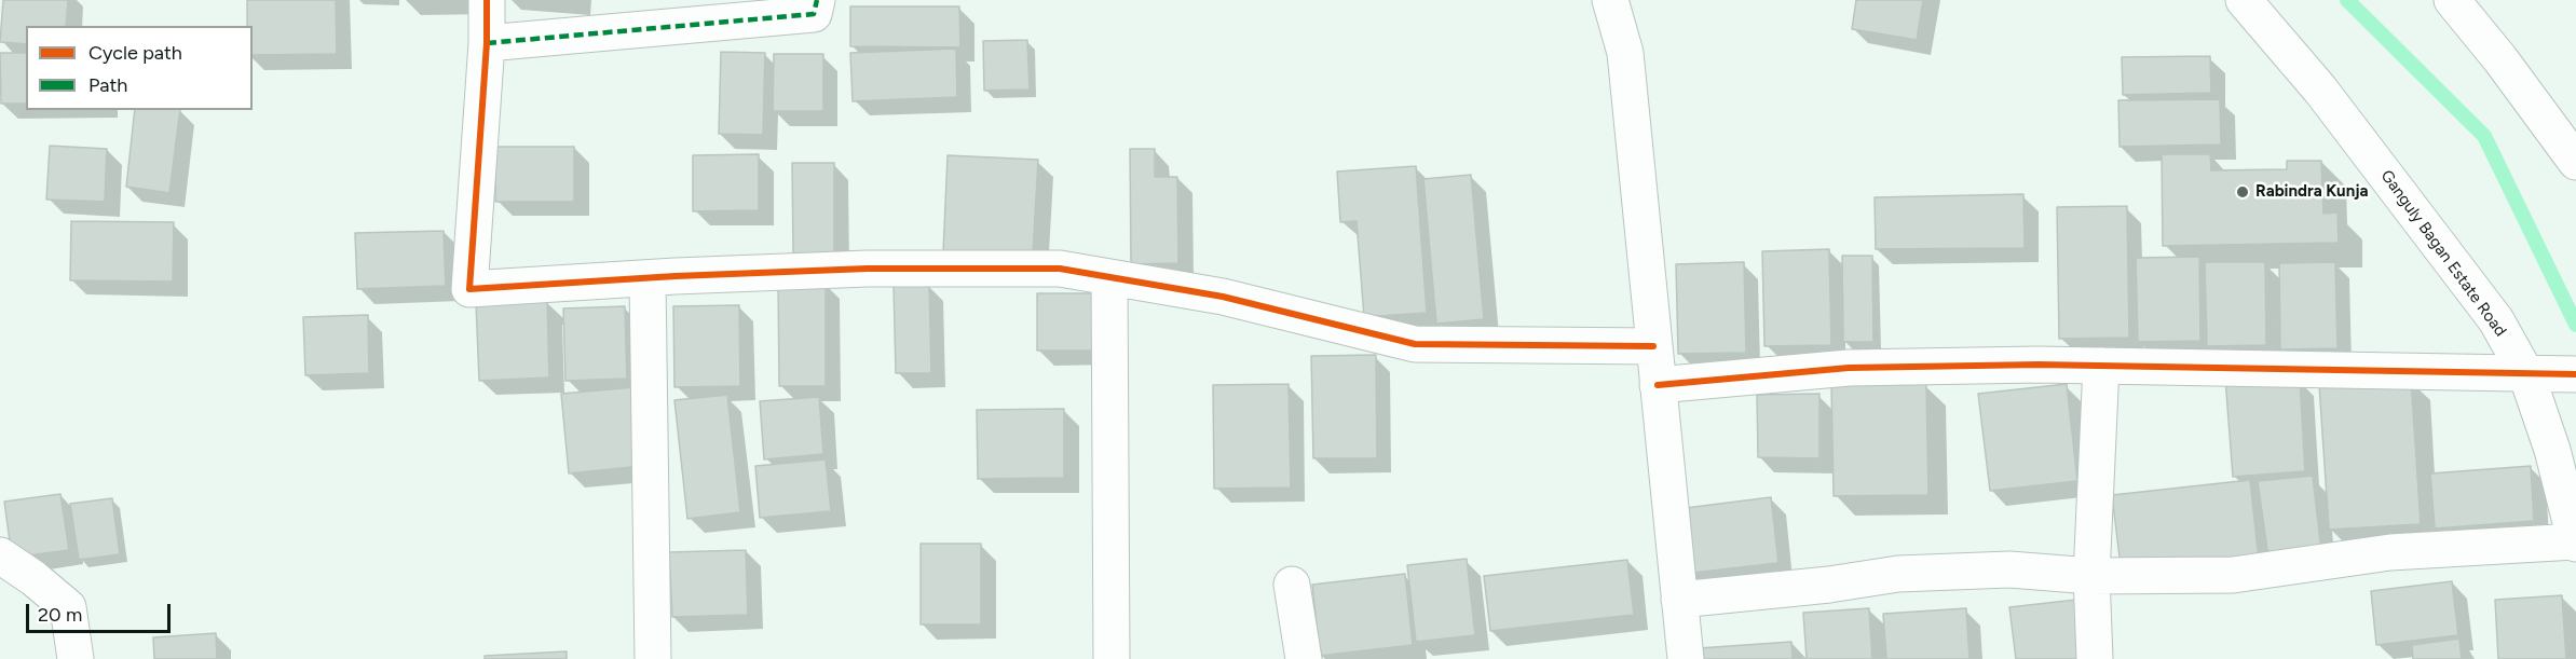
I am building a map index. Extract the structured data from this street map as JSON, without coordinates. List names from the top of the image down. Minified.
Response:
{"streets":{"street":["Ganguly Bagan Estate Road"]},"places":["Rabindra Kunja"],"legend":["Cycle path","Path"],"scale_bar":"20 m"}
